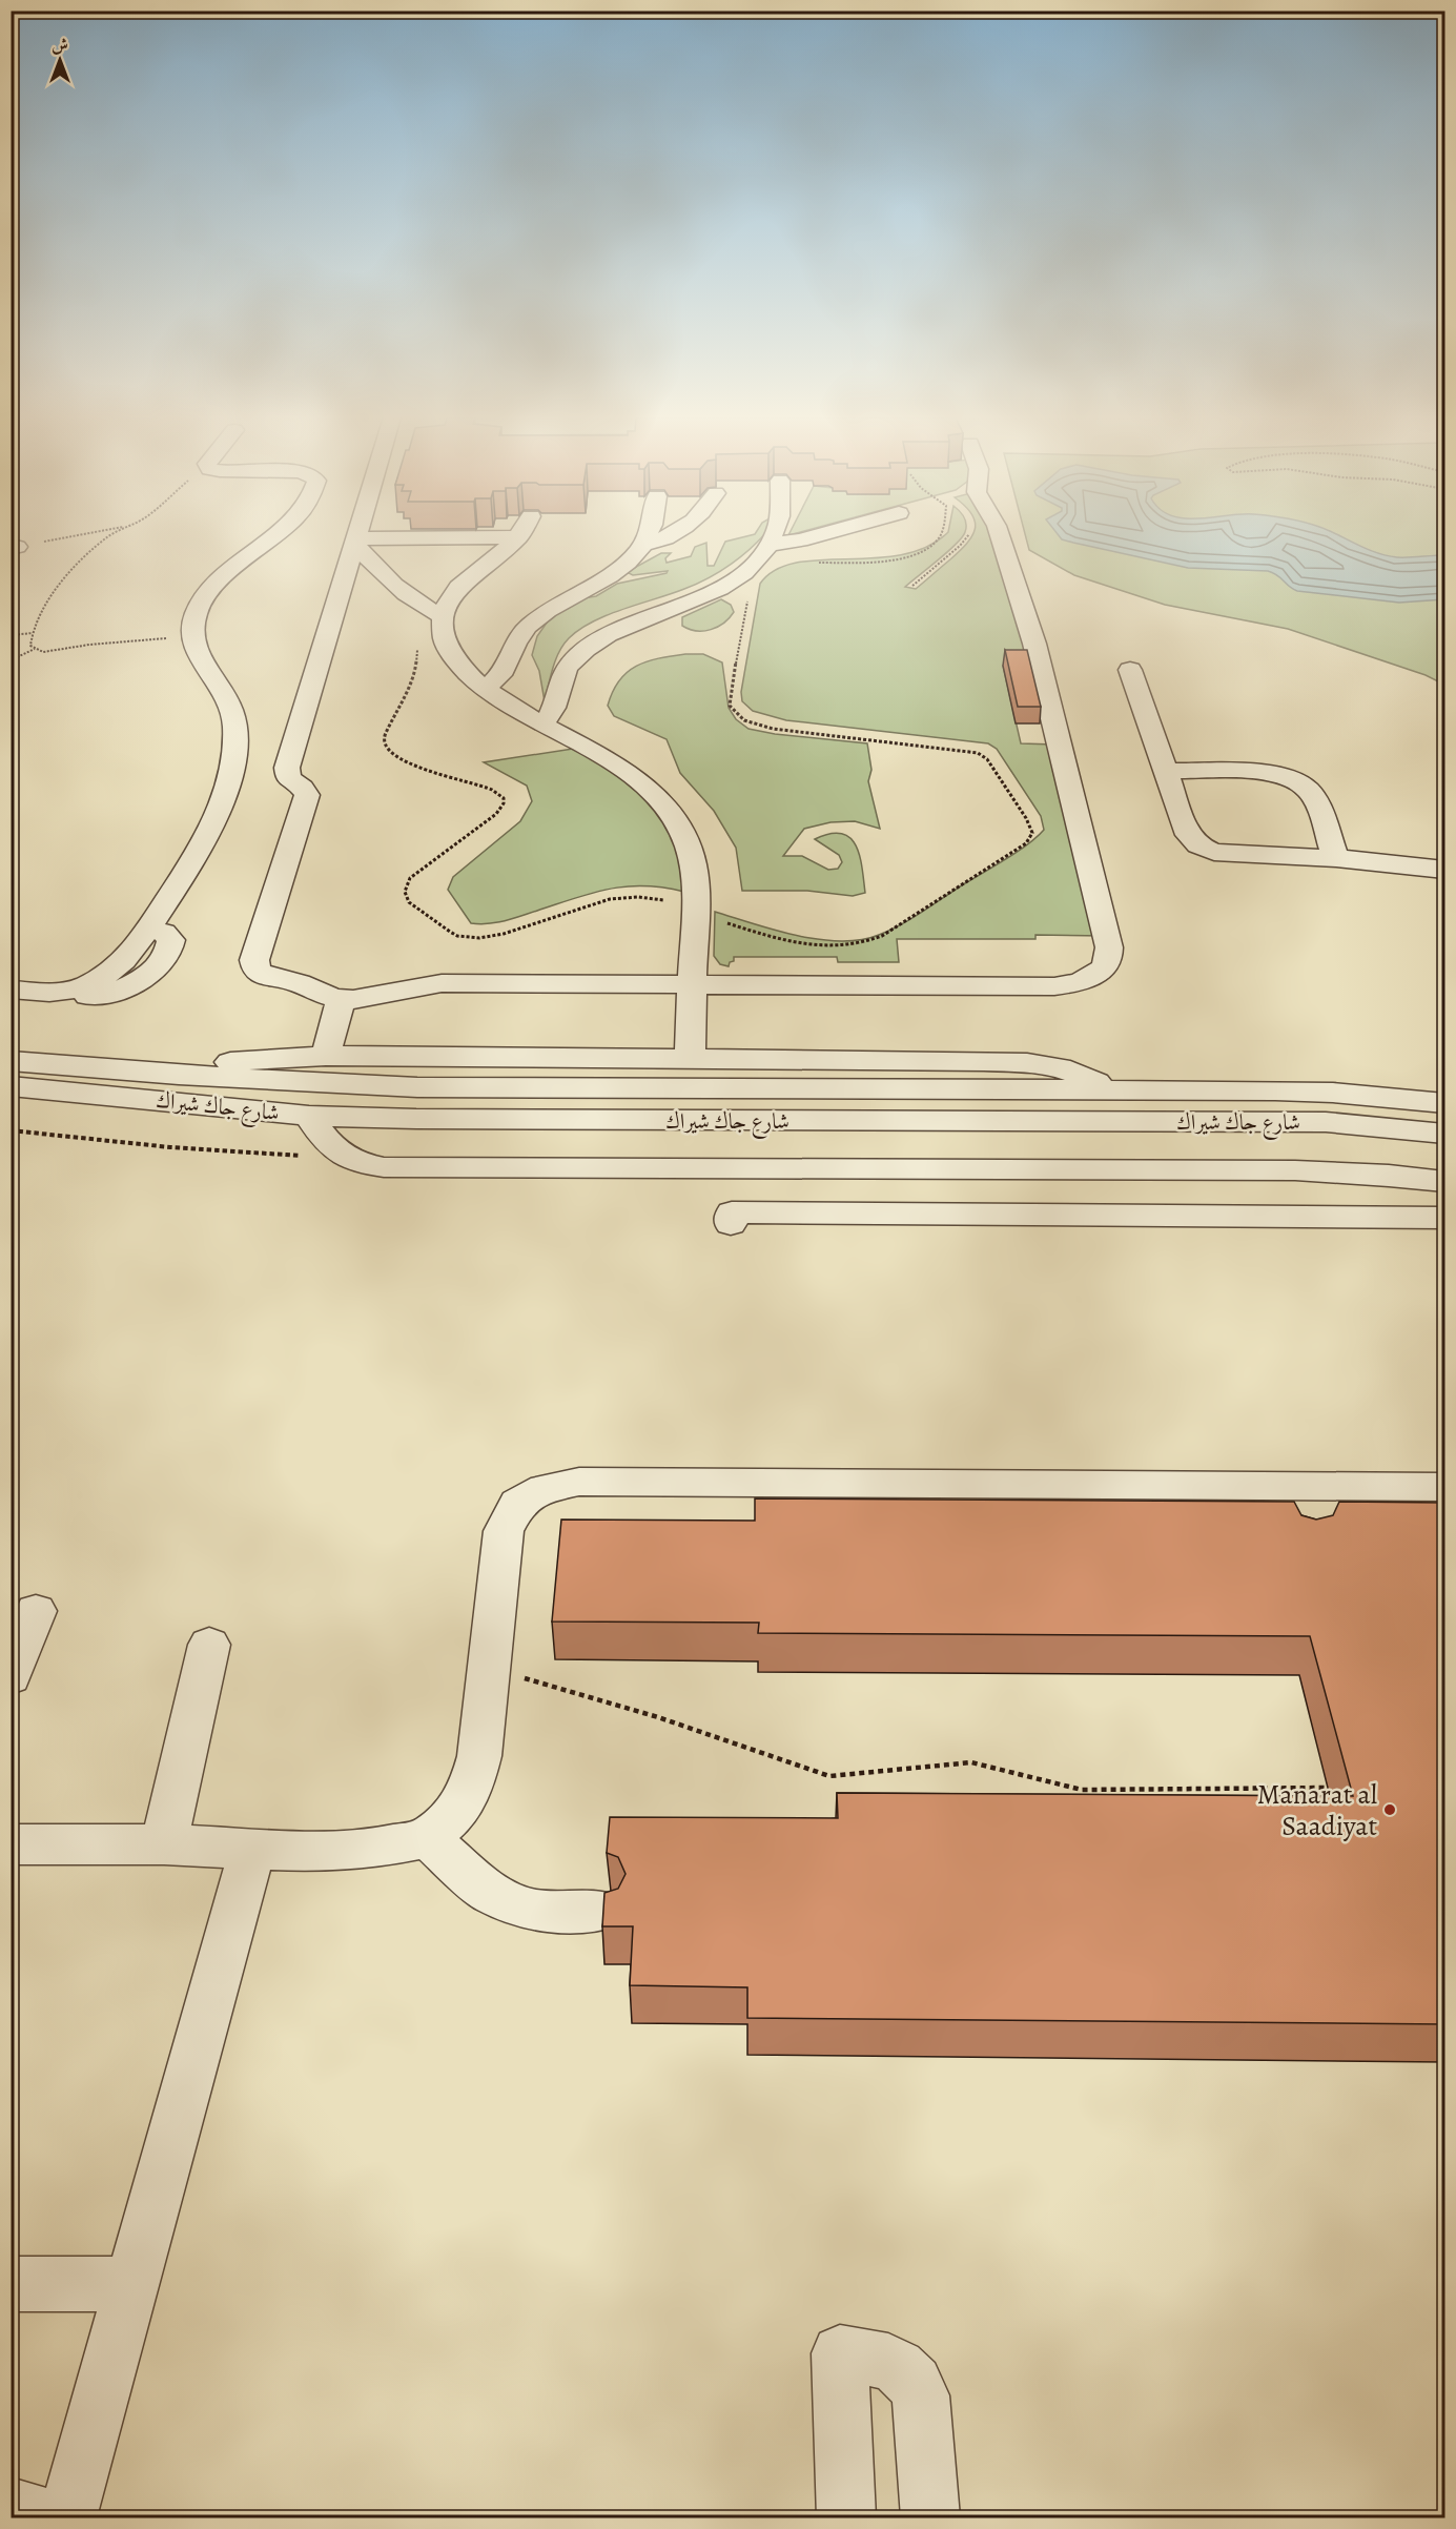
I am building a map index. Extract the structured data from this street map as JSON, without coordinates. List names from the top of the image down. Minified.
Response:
{"streets":{"street":["شارع جاك شيراك"]},"places":["Manarat al Saadiyat"],"north":"top"}
